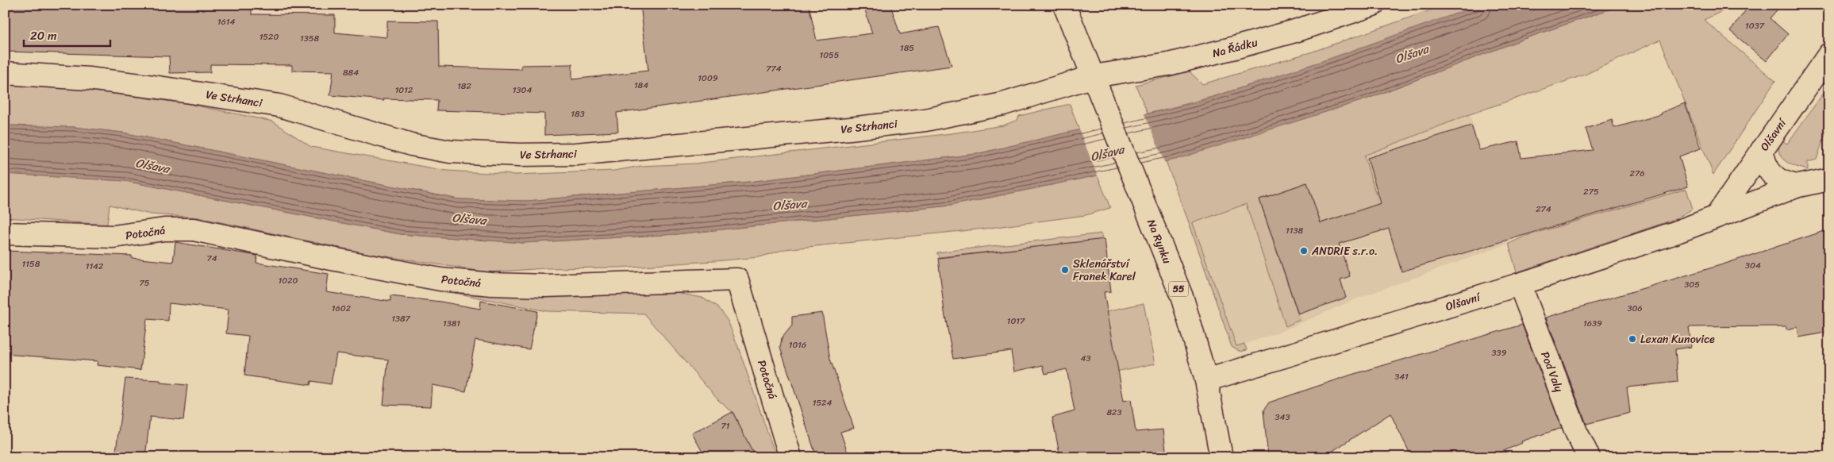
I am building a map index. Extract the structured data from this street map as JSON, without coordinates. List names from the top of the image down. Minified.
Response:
{"streets":{"street":["Na Řádku","Ve Strhanci","Olšavní","Potočná","Na Rynku","55","Pod Valy"]},"crossings":[["Na Řádku","Ve Strhanci"],["Na Řádku","Na Rynku"],["Na Řádku","55"],["Ve Strhanci","Na Rynku"],["Ve Strhanci","55"],["Olšavní","Na Rynku"],["Olšavní","Pod Valy"],["Na Rynku","55"]],"water":["Olšava"],"places":["ANDRIE s.r.o.","Sklenářství Franek Karel","Lexan Kunovice"],"house_numbers":["1614","1037","1520","1358","185","1055","774","884","1009","184","182","1012","1304","183","276","275","274","1138","74","1158","304","1142","1020","75","305","1602","306","1387","1017","1381","1639","1016","339","43","341","1524","823","343","71"],"scale_bar":"20 m"}
